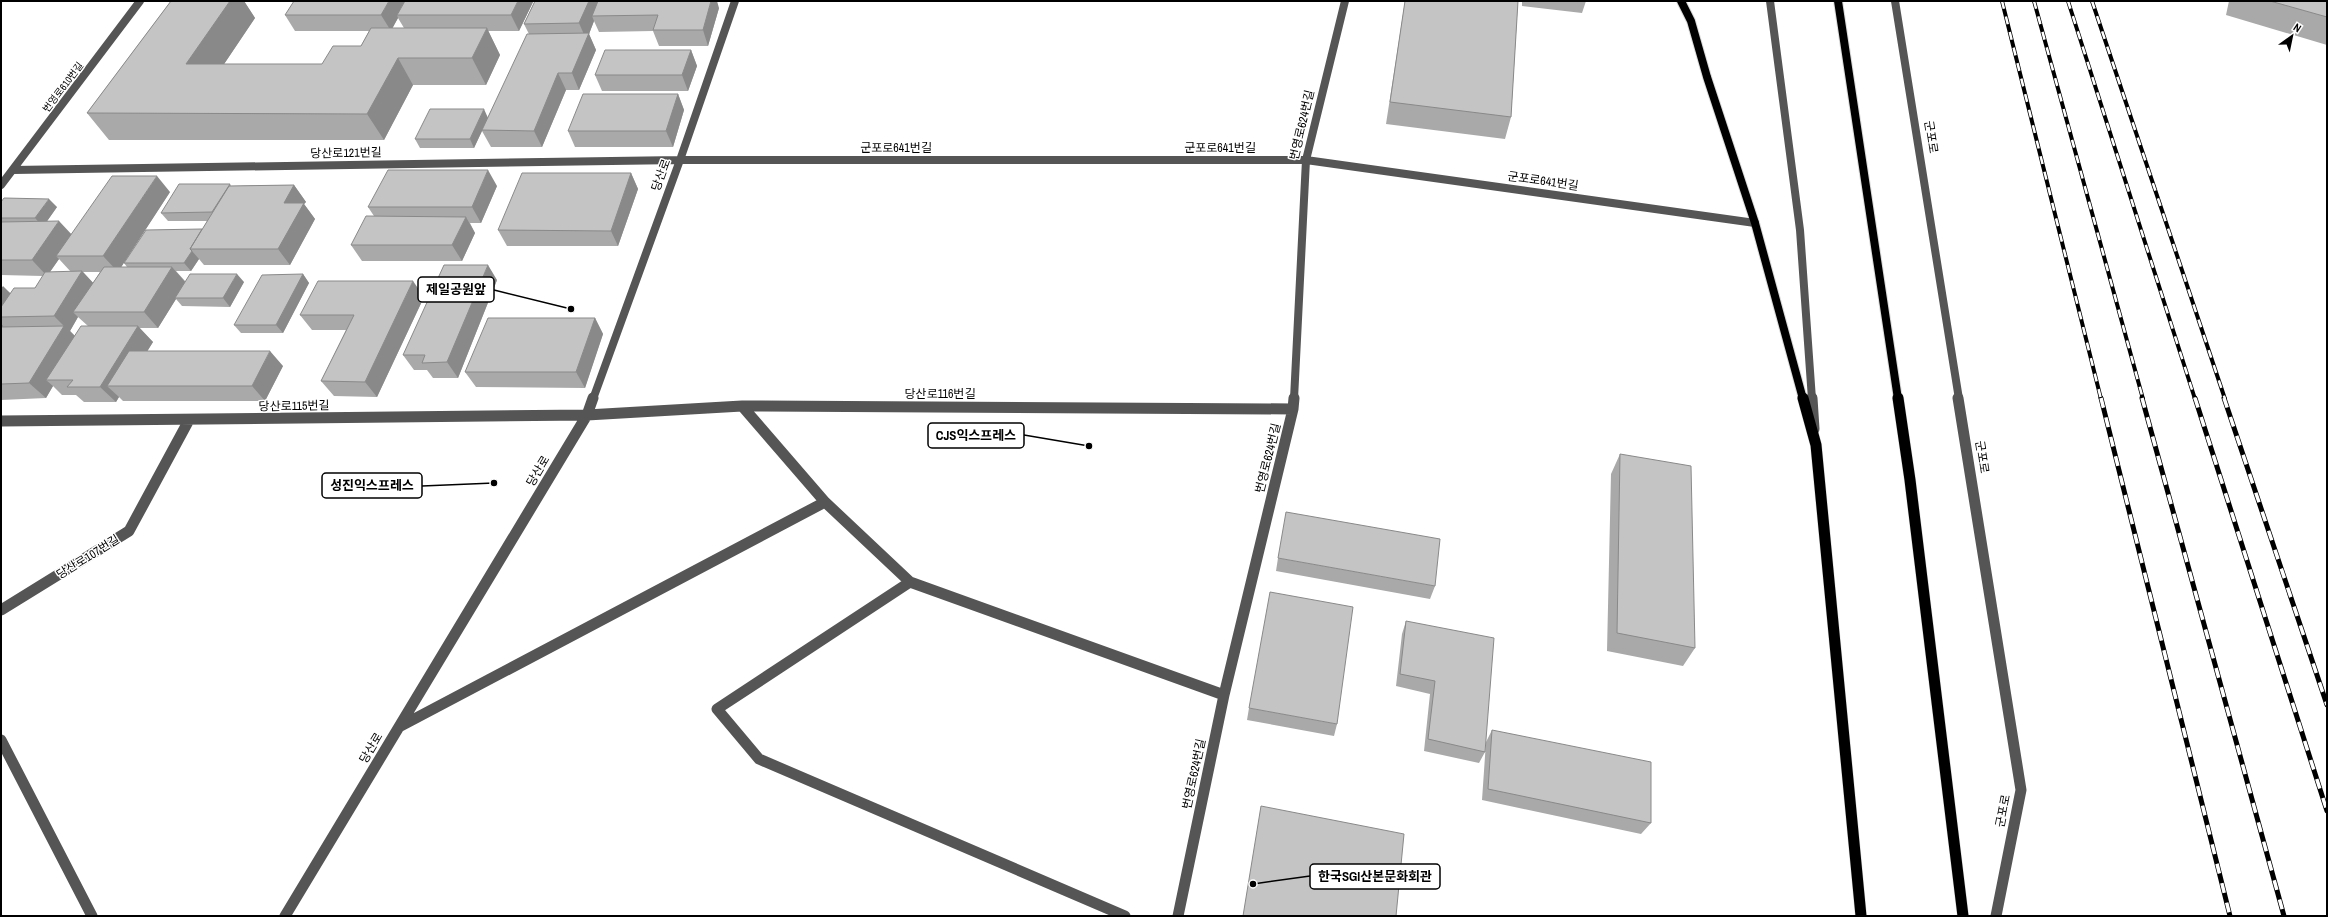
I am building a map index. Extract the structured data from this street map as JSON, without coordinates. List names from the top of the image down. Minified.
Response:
{"streets":{"street":["번영로610번길","번영로624번길","군포로","군포로641번길","당산로121번길","당산로","당산로116번길","당산로115번길","당산로107번길"]},"crossings":[["번영로610번길","당산로121번길"],["번영로624번길","군포로641번길"],["번영로624번길","당산로116번길"],["군포로641번길","당산로121번길"],["군포로641번길","당산로"],["당산로121번길","당산로"],["당산로","당산로116번길"],["당산로","당산로115번길"],["당산로116번길","당산로115번길"],["당산로115번길","당산로107번길"]],"places":["제일공원앞","CJS익스프레스","성진익스프레스","한국SGI산본문화회관"],"north":"top right"}
